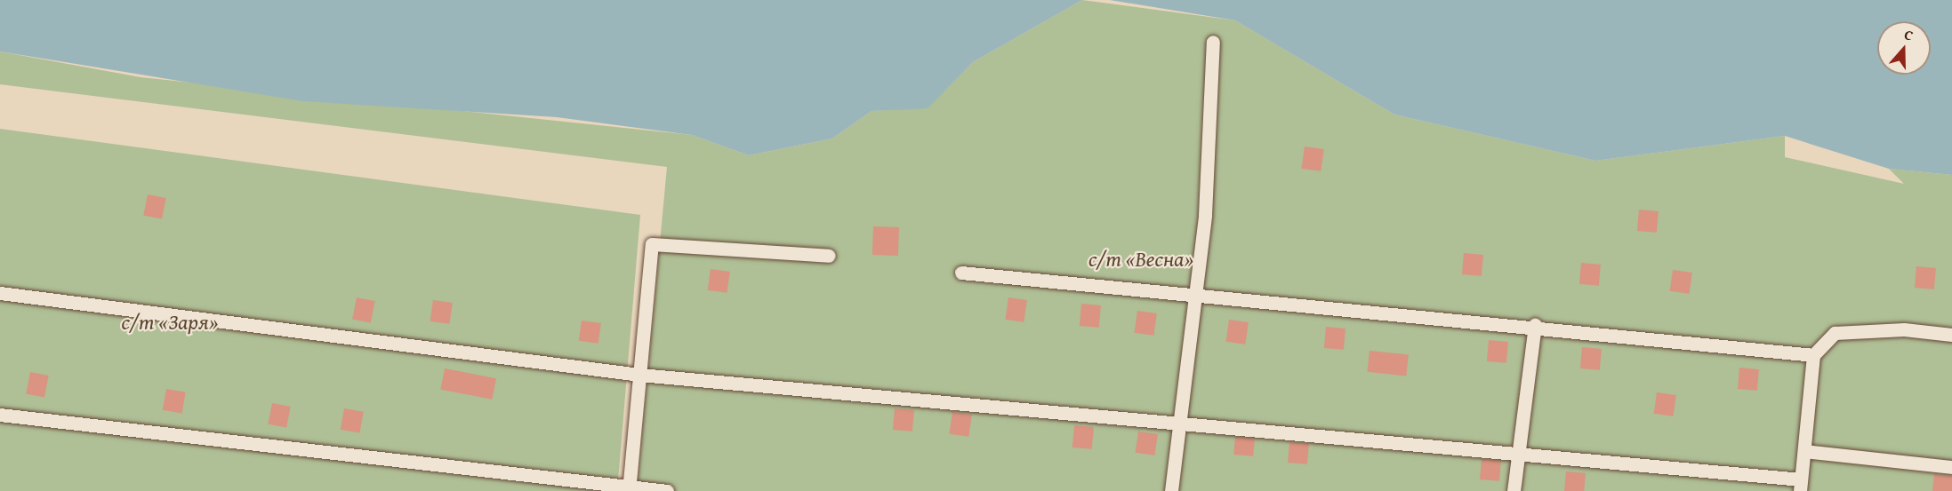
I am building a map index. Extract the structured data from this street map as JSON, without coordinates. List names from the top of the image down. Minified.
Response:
{"parks":["с/т «Весна»","с/т «Заря»"],"north":"top"}
